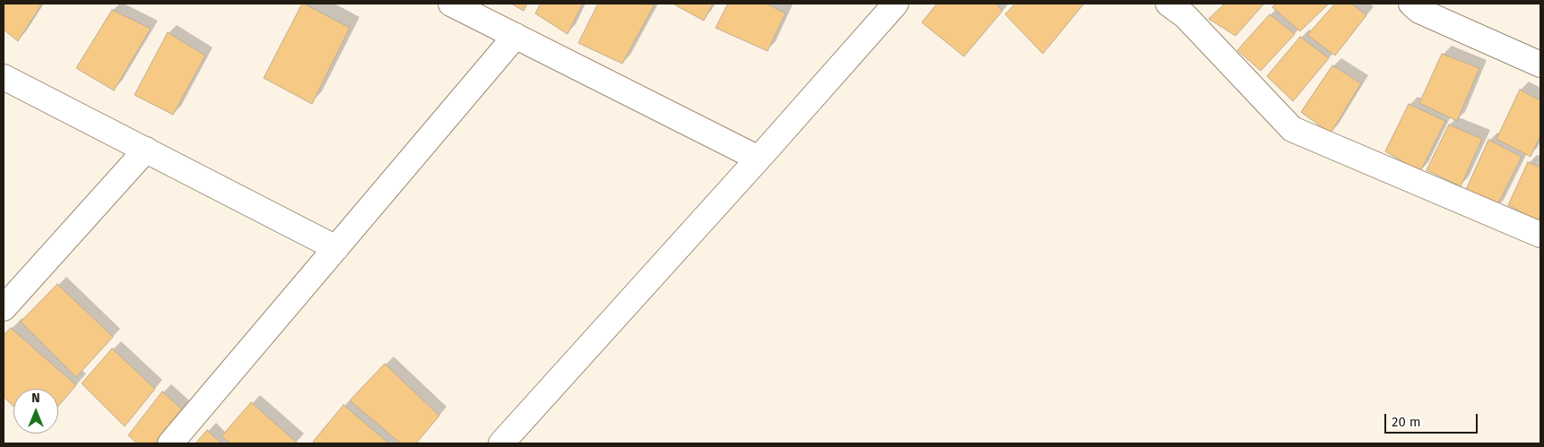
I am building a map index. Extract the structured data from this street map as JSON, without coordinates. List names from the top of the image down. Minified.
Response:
{"scale_bar":"20 m","north":"top"}
